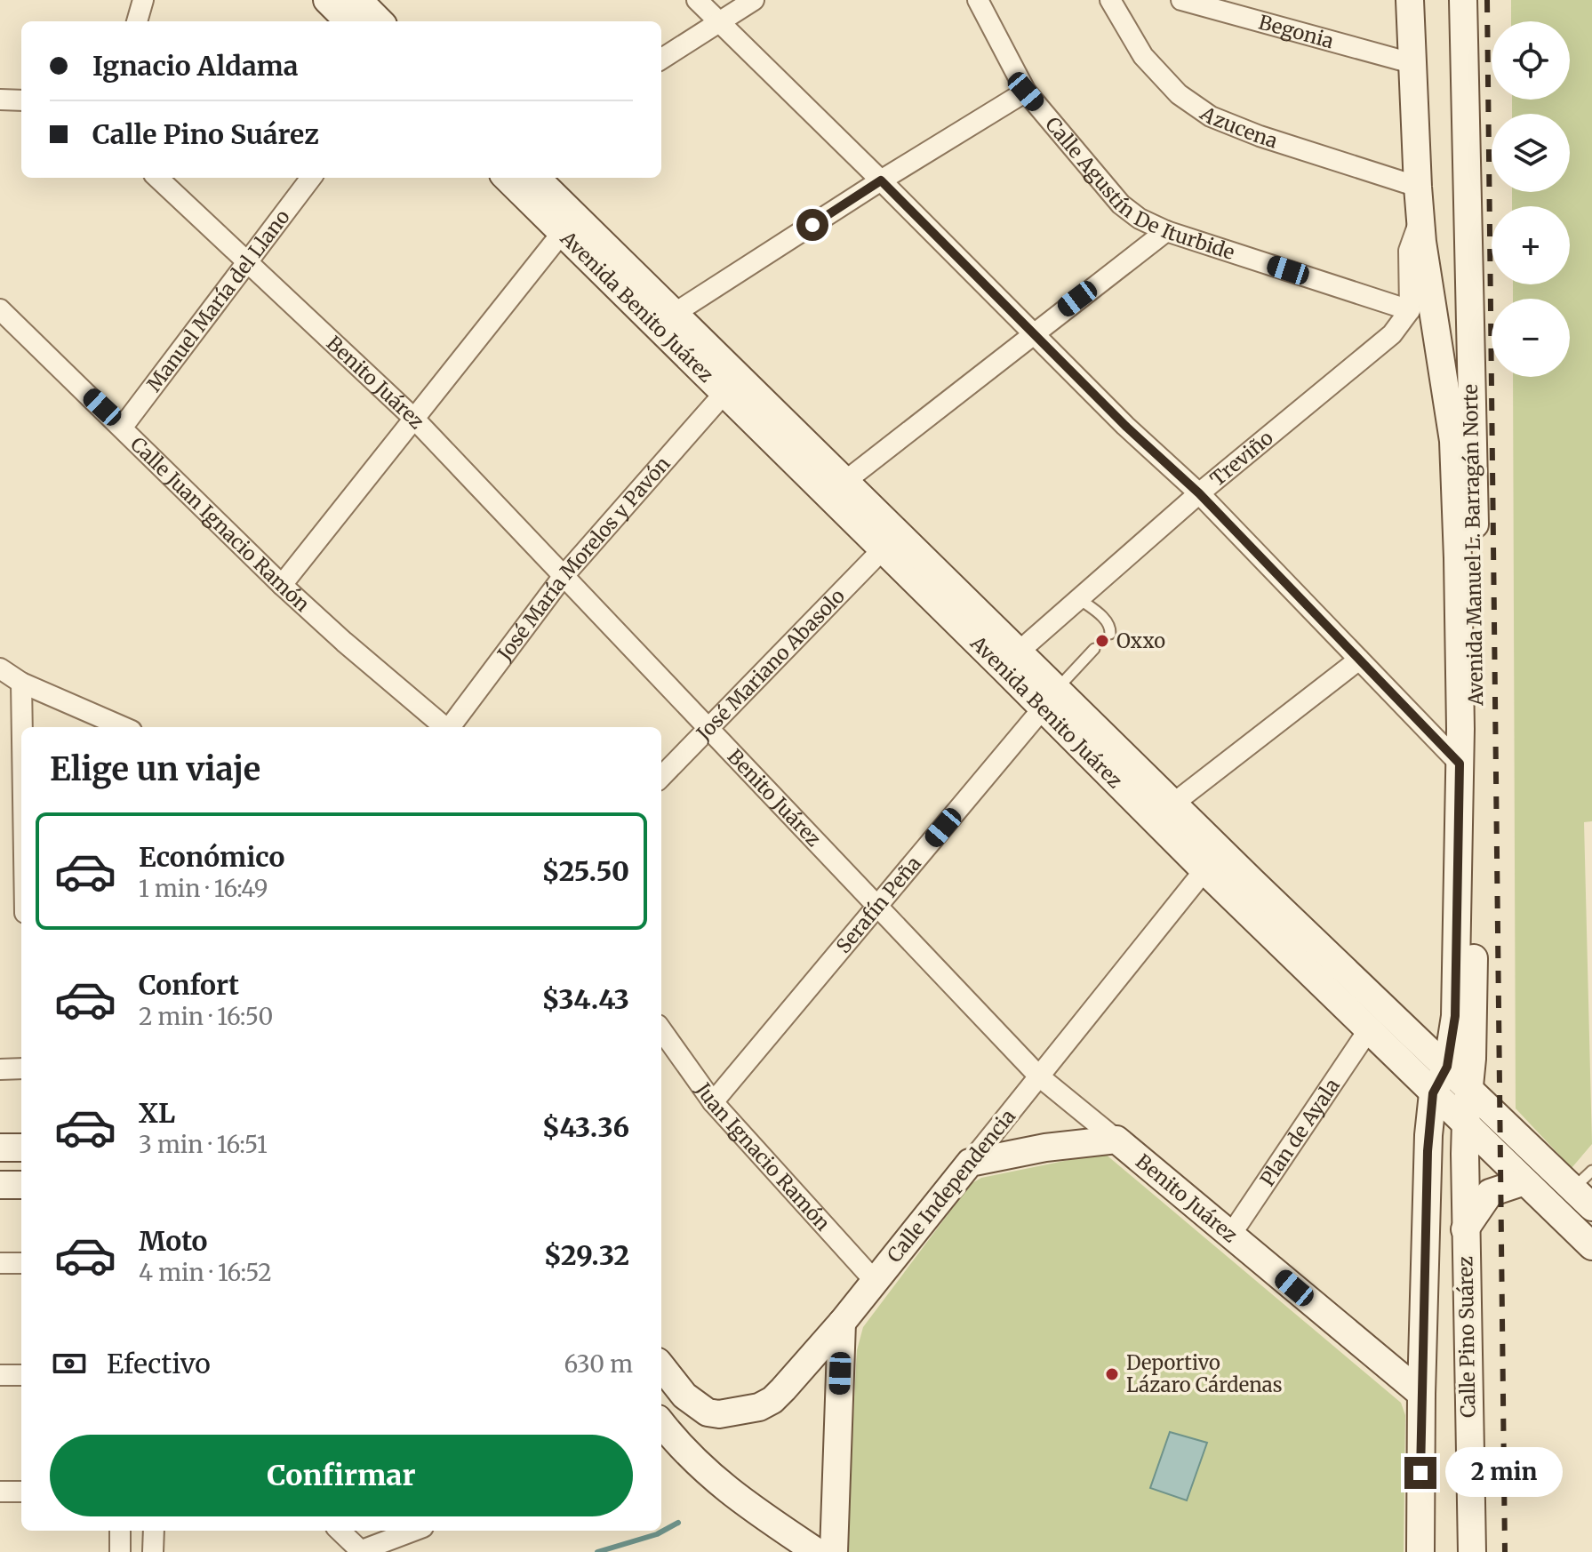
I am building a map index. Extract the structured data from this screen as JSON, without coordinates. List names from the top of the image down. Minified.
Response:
{"streets":{"main road":["Avenida Benito Juárez","Benito Juárez","Avenida Manuel L. Barragán Norte","Calle Independencia","Calle Pino Suárez"],"street":["Begonia","Azucena","Calle Agustín De Iturbide","Manuel María del Llano","Treviño","Calle Juan Ignacio Ramón","José María Morelos y Pavón","José Mariano Abasolo","Serafín Peña","Plan de Ayala","Juan Ignacio Ramón"]},"crossings":[["Begonia","Avenida Manuel L. Barragán Norte"],["Azucena","Avenida Manuel L. Barragán Norte"],["Calle Agustín De Iturbide","Treviño"],["Manuel María del Llano","Benito Juárez"],["Manuel María del Llano","Calle Juan Ignacio Ramón"],["Avenida Benito Juárez","Treviño"],["Avenida Benito Juárez","Avenida Manuel L. Barragán Norte"],["Avenida Benito Juárez","José María Morelos y Pavón"],["Avenida Benito Juárez","José Mariano Abasolo"],["Avenida Benito Juárez","Serafín Peña"],["Avenida Benito Juárez","Plan de Ayala"],["Avenida Benito Juárez","Calle Independencia"],["Avenida Benito Juárez","Calle Pino Suárez"],["Benito Juárez","José María Morelos y Pavón"],["Benito Juárez","José Mariano Abasolo"],["Benito Juárez","Serafín Peña"],["Benito Juárez","Plan de Ayala"],["Benito Juárez","Calle Independencia"],["Avenida Manuel L. Barragán Norte","Calle Pino Suárez"],["Serafín Peña","Juan Ignacio Ramón"],["Juan Ignacio Ramón","Calle Independencia"]],"places":["Oxxo","Deportivo Lázaro Cárdenas"],"page":{"map_buttons":["+","−"],"banner":["Ignacio Aldama","Calle Pino Suárez"],"heading":"Elige un viaje","list":[{"name":"Económico","note":"1 min · 16:49","value":"$25.50"},{"name":"Confort","note":"2 min · 16:50","value":"$34.43"},{"name":"XL","note":"3 min · 16:51","value":"$43.36"},{"name":"Moto","note":"4 min · 16:52","value":"$29.32"}],"pay":["Efectivo","630 m"],"buttons":"Confirmar","bubble":"2 min"}}
